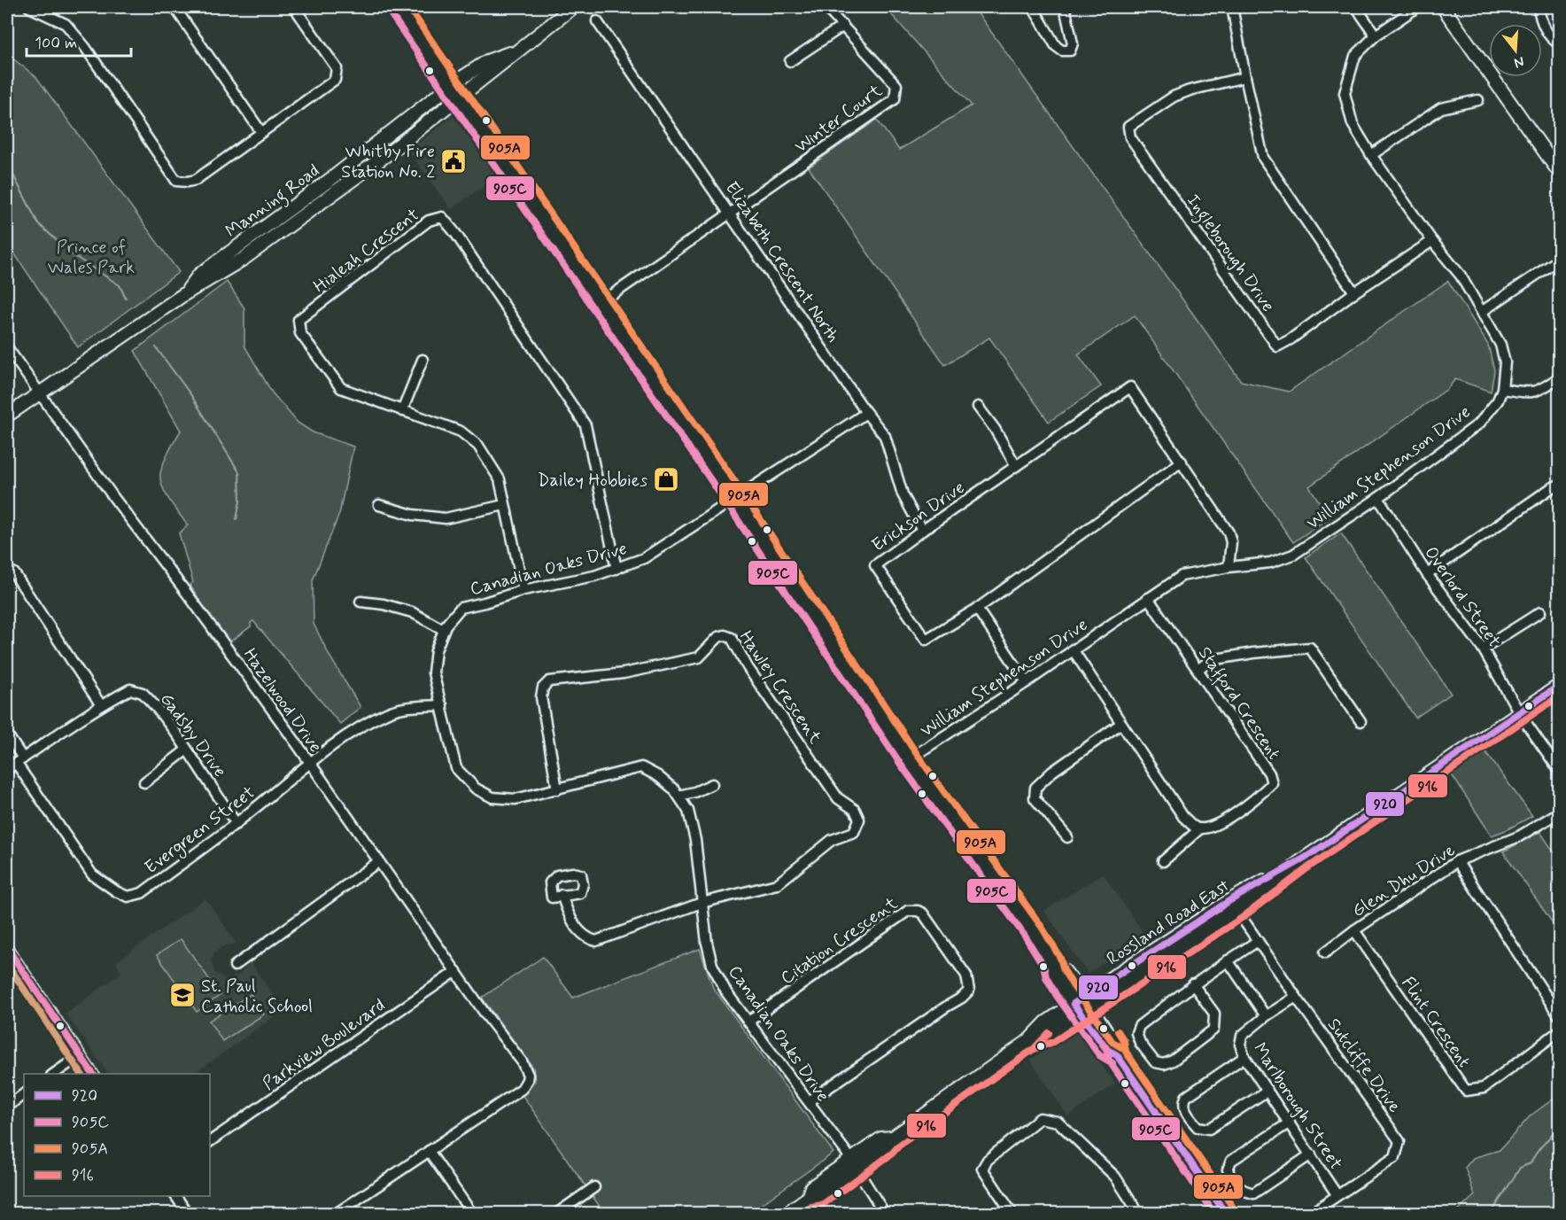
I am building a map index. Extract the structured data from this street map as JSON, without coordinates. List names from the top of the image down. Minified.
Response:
{"streets":{"main road":["Manning Road","Rossland Road East"],"street":["Winter Court","Hialeah Crescent","Ingleborough Drive","Elizabeth Crescent North","William Stephenson Drive","Erickson Drive","Canadian Oaks Drive","Overlord Street","Hawley Crescent","Hazelwood Drive","Stafford Crescent","Gadsby Drive","Evergreen Street","Glen Dhu Drive","Citation Crescent","Flint Crescent","Parkview Boulevard","Sutcliffe Drive","Marlborough Street"]},"crossings":[["Winter Court","Elizabeth Crescent North"],["Manning Road","Hazelwood Drive"],["Hialeah Crescent","Canadian Oaks Drive"],["Ingleborough Drive","William Stephenson Drive"],["Elizabeth Crescent North","Erickson Drive"],["Elizabeth Crescent North","Canadian Oaks Drive"],["William Stephenson Drive","Erickson Drive"],["William Stephenson Drive","Overlord Street"],["William Stephenson Drive","Stafford Crescent"],["Canadian Oaks Drive","Hawley Crescent"],["Canadian Oaks Drive","Evergreen Street"],["Canadian Oaks Drive","Rossland Road East"],["Canadian Oaks Drive","Citation Crescent"],["Overlord Street","Rossland Road East"],["Hazelwood Drive","Evergreen Street"],["Hazelwood Drive","Parkview Boulevard"],["Gadsby Drive","Evergreen Street"],["Glen Dhu Drive","Flint Crescent"],["Rossland Road East","Sutcliffe Drive"],["Sutcliffe Drive","Marlborough Street"]],"parks":["Prince of Wales Park"],"places":{"public building":["Whitby Fire Station No. 2"],"shop":["Dailey Hobbies"],"school or university":["St. Paul Catholic School"]},"lines":["transit line 905A","transit line 905C","transit line 920","transit line 916"],"legend":["920","905C","905A","916"],"scale_bar":"100 m","north":"bottom"}
